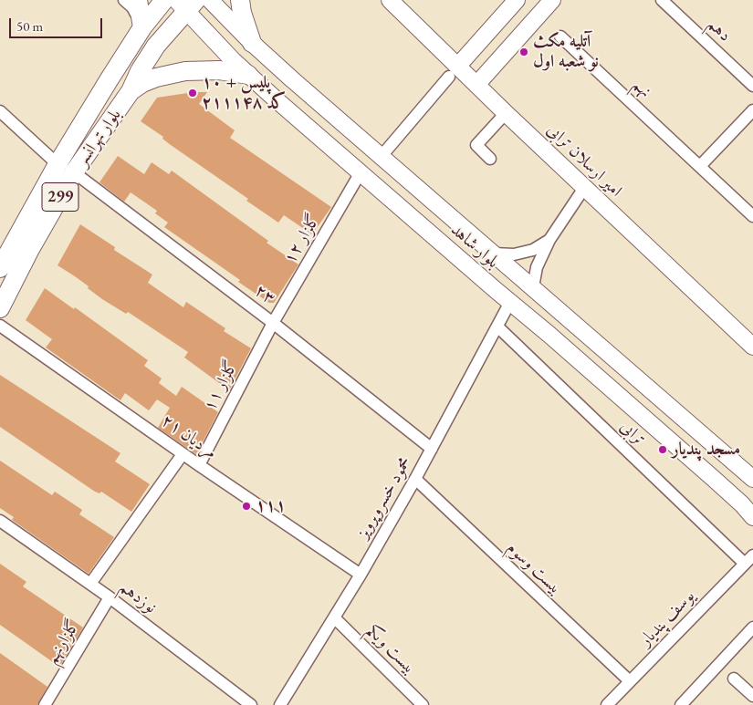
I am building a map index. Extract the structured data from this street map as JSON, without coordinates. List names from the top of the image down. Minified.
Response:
{"streets":{"main road":["بلوار تهرانسر","امیر ارسلان ترابی","299","بلوار شاهد"],"street":["دهم","نهم","گلزار ۱۲","۲۳","گلزار ۱۱","ترابی","۲۱ مردیان","محمود خسروپرویز","بیست وسوم","نوزدهم","یوسف پندیار","گلزارنهم","بیست ویکم"]},"crossings":[["بلوار تهرانسر","بلوار شاهد"],["بلوار تهرانسر","۲۳"],["گلزار ۱۲","بلوار شاهد"],["گلزار ۱۲","۲۳"],["گلزار ۱۲","گلزار ۱۱"],["بلوار شاهد","محمود خسروپرویز"],["۲۳","گلزار ۱۱"],["۲۳","محمود خسروپرویز"],["گلزار ۱۱","۲۱ مردیان"],["ترابی","محمود خسروپرویز"],["ترابی","یوسف پندیار"],["۲۱ مردیان","محمود خسروپرویز"],["محمود خسروپرویز","بیست وسوم"],["محمود خسروپرویز","بیست ویکم"],["بیست وسوم","یوسف پندیار"],["نوزدهم","گلزارنهم"]],"places":["آتلیه مکث نو شعبه اول","پلیس + ۱۰ کد ۲۱۱۱۴۸","مسجد پندیار","۱۱۱"],"scale_bar":"50 m"}
